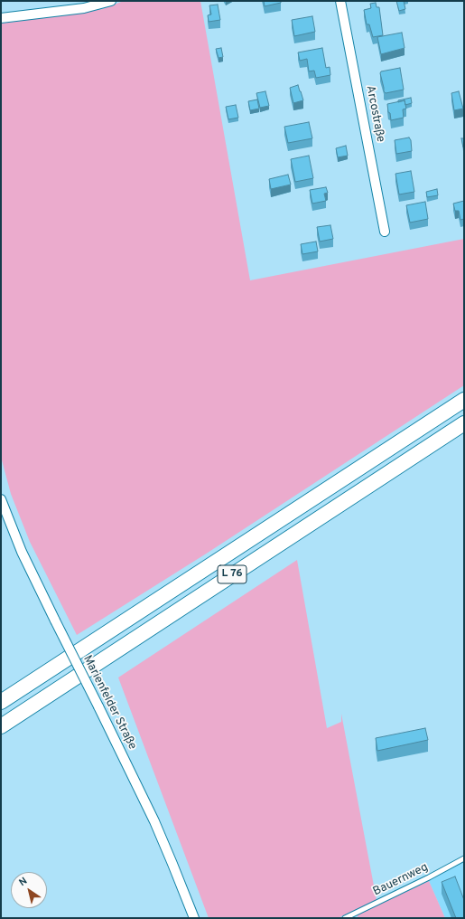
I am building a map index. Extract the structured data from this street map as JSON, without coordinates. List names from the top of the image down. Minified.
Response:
{"streets":{"main road":["L 76"],"street":["Arcostraße","Marienfelder Straße"],"lane":["Bauernweg"]},"north":"top left"}
